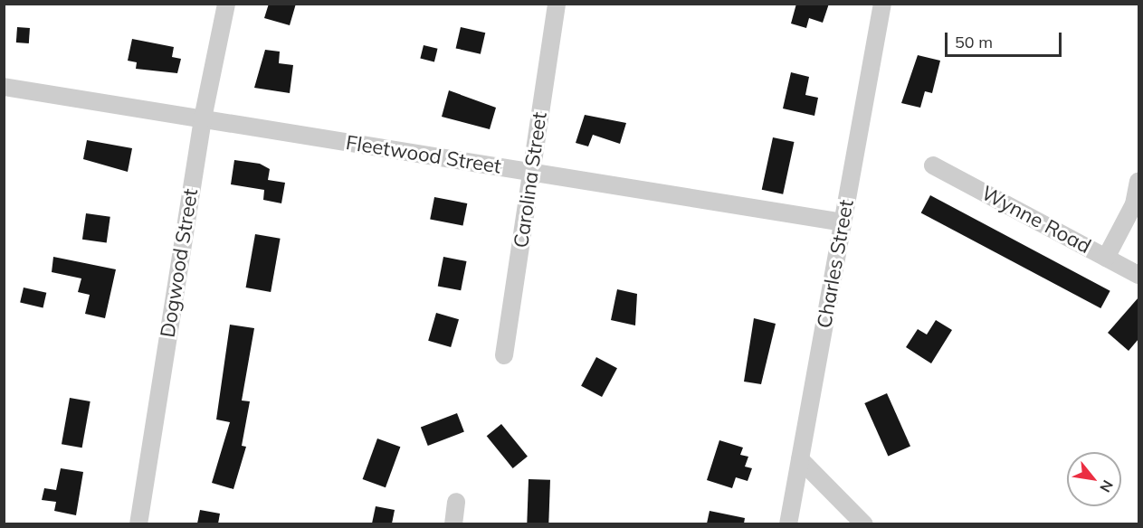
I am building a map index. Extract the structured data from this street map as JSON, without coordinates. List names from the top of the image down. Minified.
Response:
{"streets":{"street":["Fleetwood Street","Carolina Street","Wynne Road","Dogwood Street","Charles Street"]},"crossings":[["Fleetwood Street","Carolina Street"],["Fleetwood Street","Dogwood Street"],["Fleetwood Street","Charles Street"]],"scale_bar":"50 m","north":"bottom right"}
